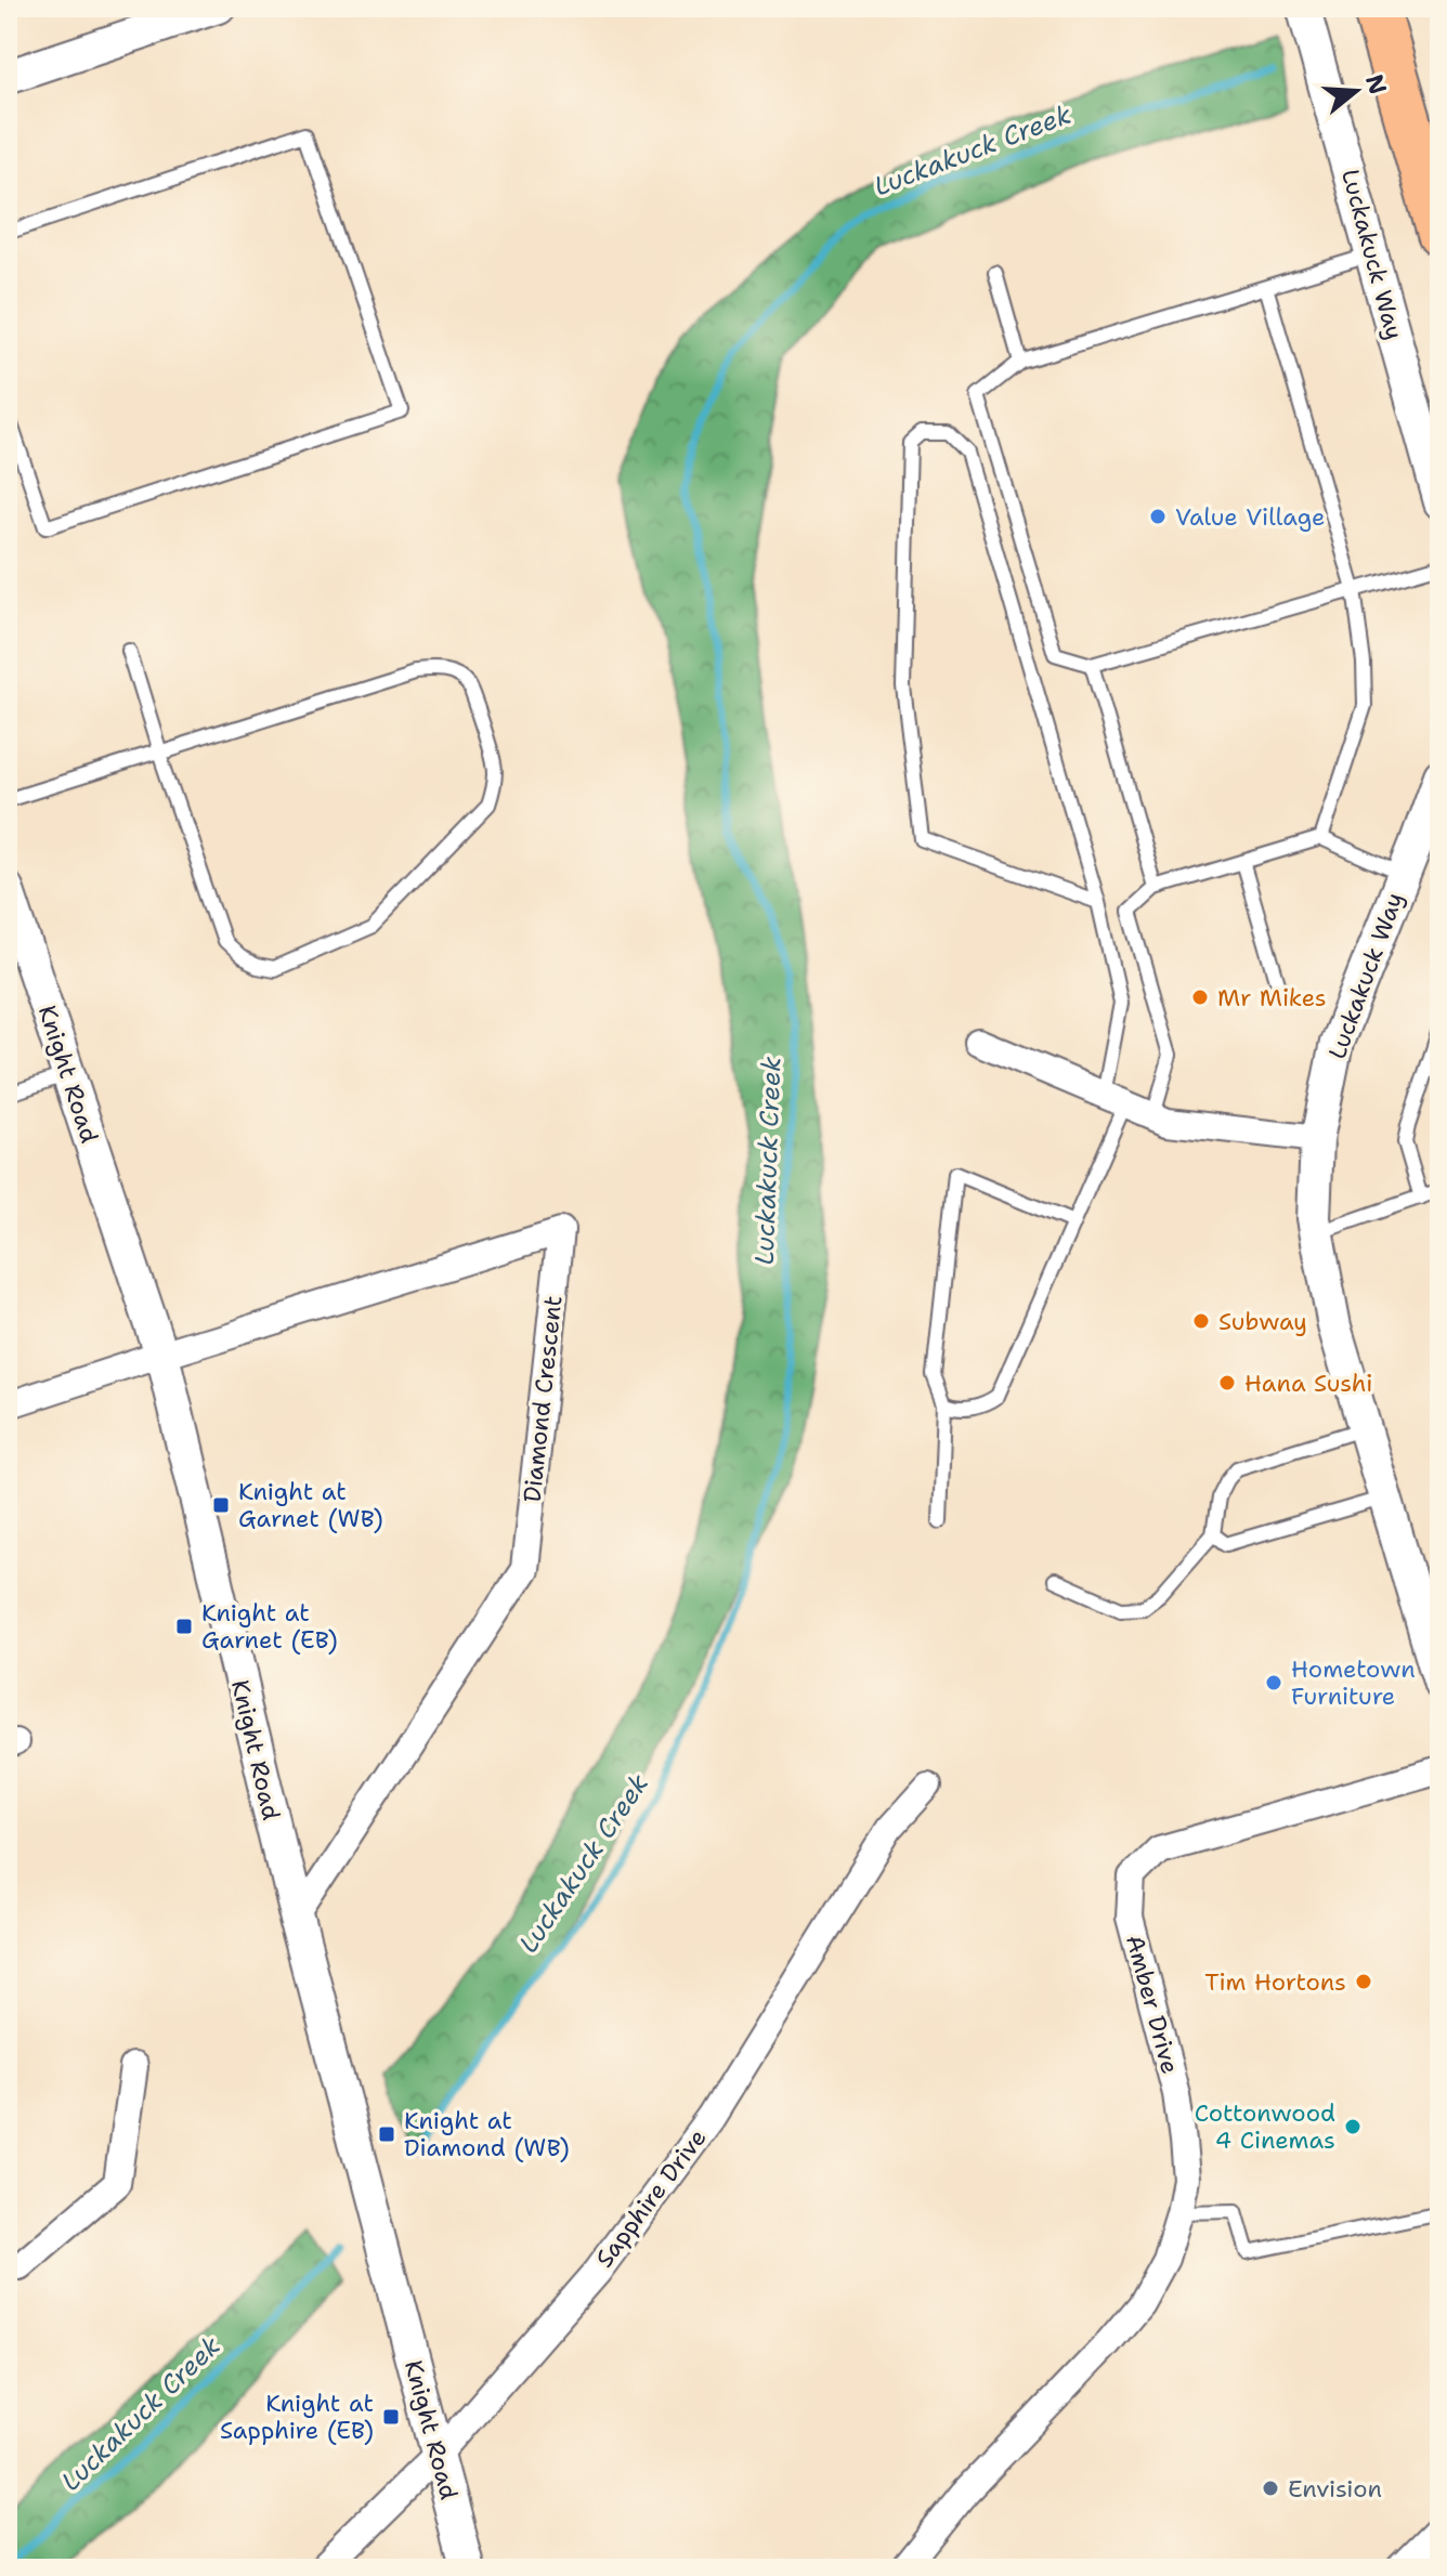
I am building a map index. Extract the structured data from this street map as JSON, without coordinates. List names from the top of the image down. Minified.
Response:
{"streets":{"street":["Luckakuck Way","Knight Road","Diamond Crescent","Amber Drive","Sapphire Drive"]},"crossings":[["Knight Road","Diamond Crescent"],["Knight Road","Sapphire Drive"]],"water":["Luckakuck Creek"],"places":{"other":["Value Village","Mr Mikes","Subway","Hana Sushi","Hometown Furniture","Tim Hortons","Cottonwood 4 Cinemas","Envision"],"transit":["Knight at Garnet (WB)","Knight at Garnet (EB)","Knight at Diamond (WB)","Knight at Sapphire (EB)"]},"north":"right"}
